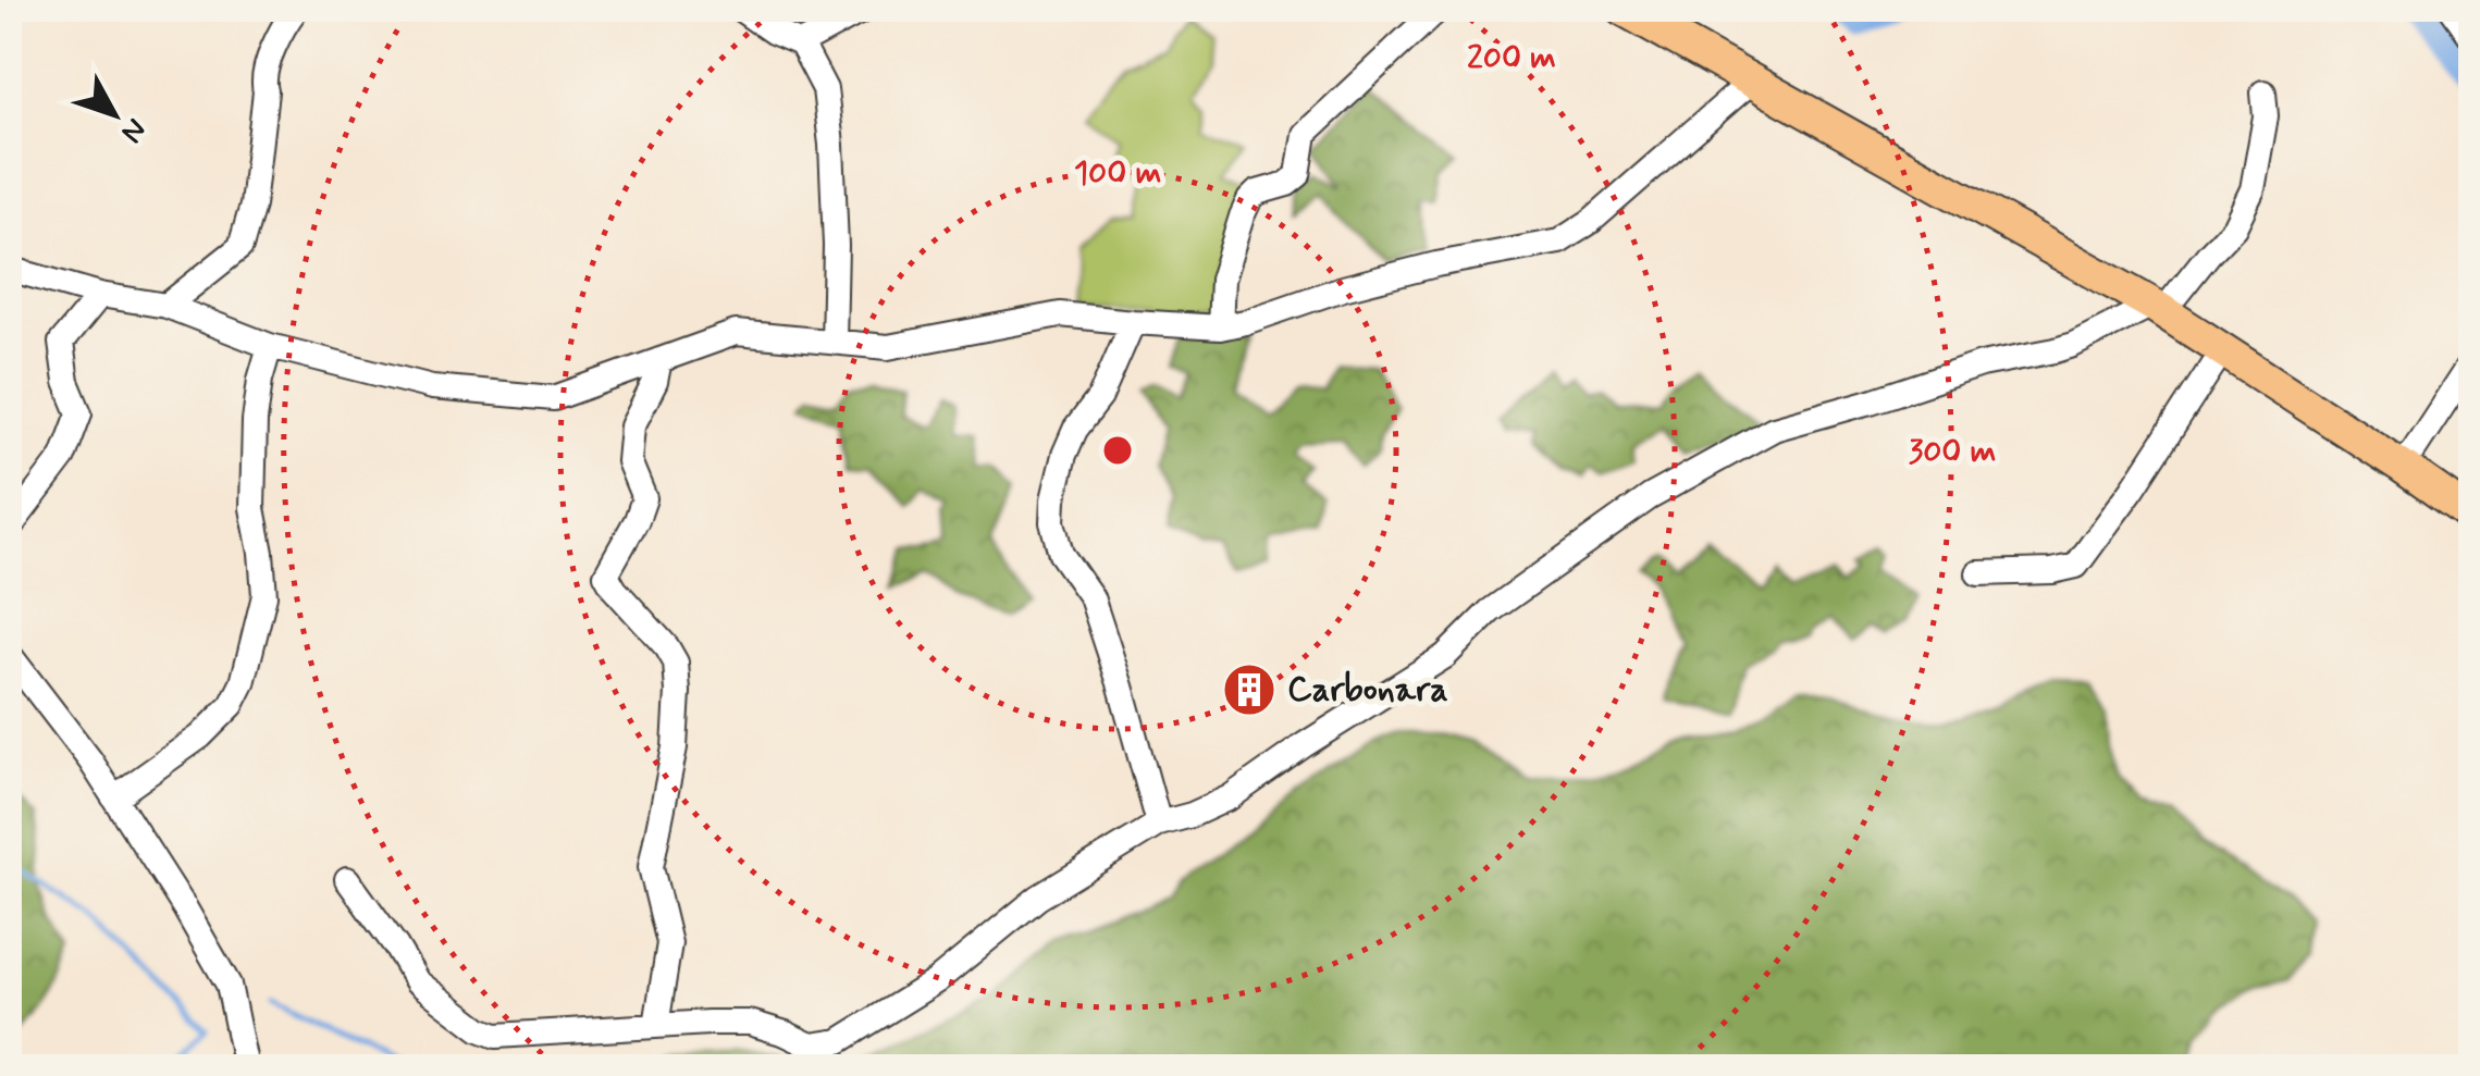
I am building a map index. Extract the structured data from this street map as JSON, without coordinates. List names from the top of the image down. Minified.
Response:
{"places":{"building":["Carbonara"]},"north":"bottom right","rings":["200 m","100 m","300 m"]}
